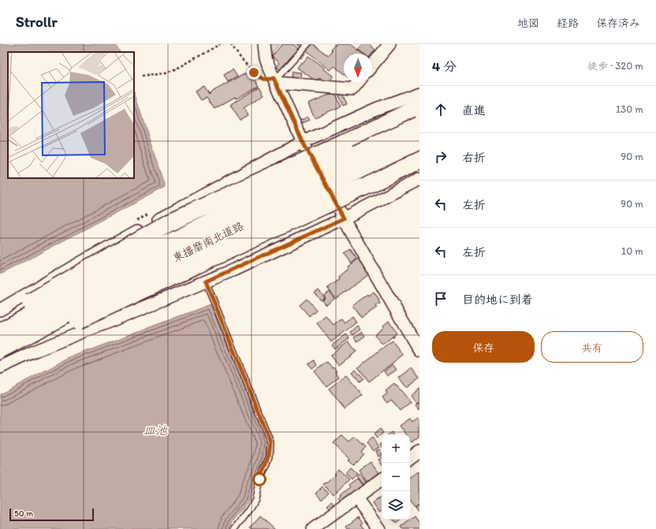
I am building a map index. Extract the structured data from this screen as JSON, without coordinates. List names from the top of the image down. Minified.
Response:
{"streets":{"highway":["東播磨南北道路"]},"water":["皿池"],"scale_bar":"50 m","north":"bottom","page":{"header":"Strollr","nav":["地図","経路","保存済み"],"heading":["4 分","徒歩 · 320 m"],"list":[["直進","130 m"],["右折","90 m"],["左折","90 m"],["左折","10 m"],"目的地に到着"],"buttons":["保存","共有"],"map_buttons":["+","−"],"scale":"50 m"}}
